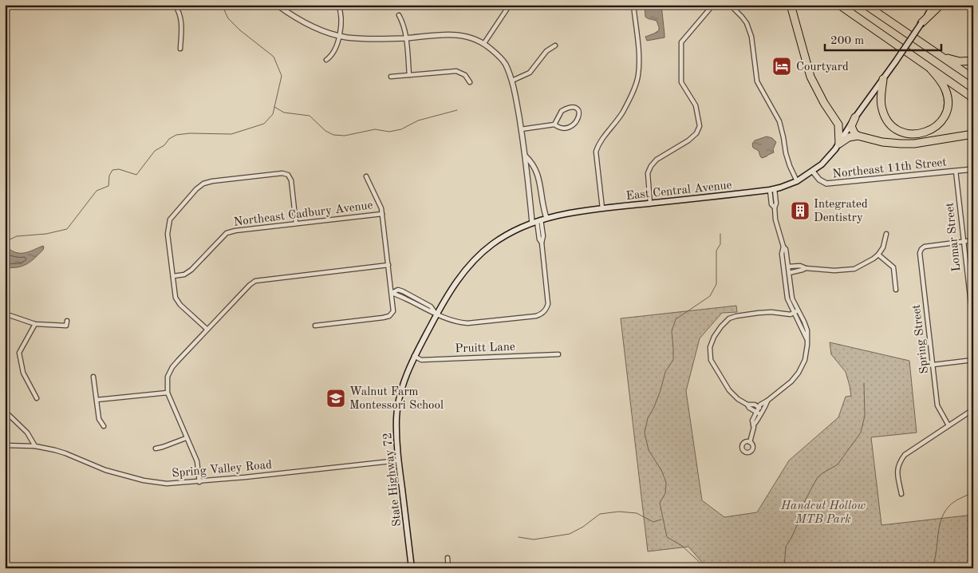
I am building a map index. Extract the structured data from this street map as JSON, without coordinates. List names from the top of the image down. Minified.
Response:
{"streets":{"main road":["East Central Avenue","State Highway 72"],"street":["Northeast 11th Street","Northeast Cadbury Avenue","Lomar Street","Spring Street","Pruitt Lane","Spring Valley Road"]},"crossings":[["Northeast 11th Street","East Central Avenue"],["Northeast 11th Street","Lomar Street"],["East Central Avenue","Pruitt Lane"],["East Central Avenue","State Highway 72"],["Lomar Street","Spring Street"],["Spring Valley Road","State Highway 72"]],"parks":["Handcut Hollow MTB Park"],"places":{"hotel":["Courtyard"],"building":["Integrated Dentistry"],"school or university":["Walnut Farm Montessori School"]},"scale_bar":"200 m"}
